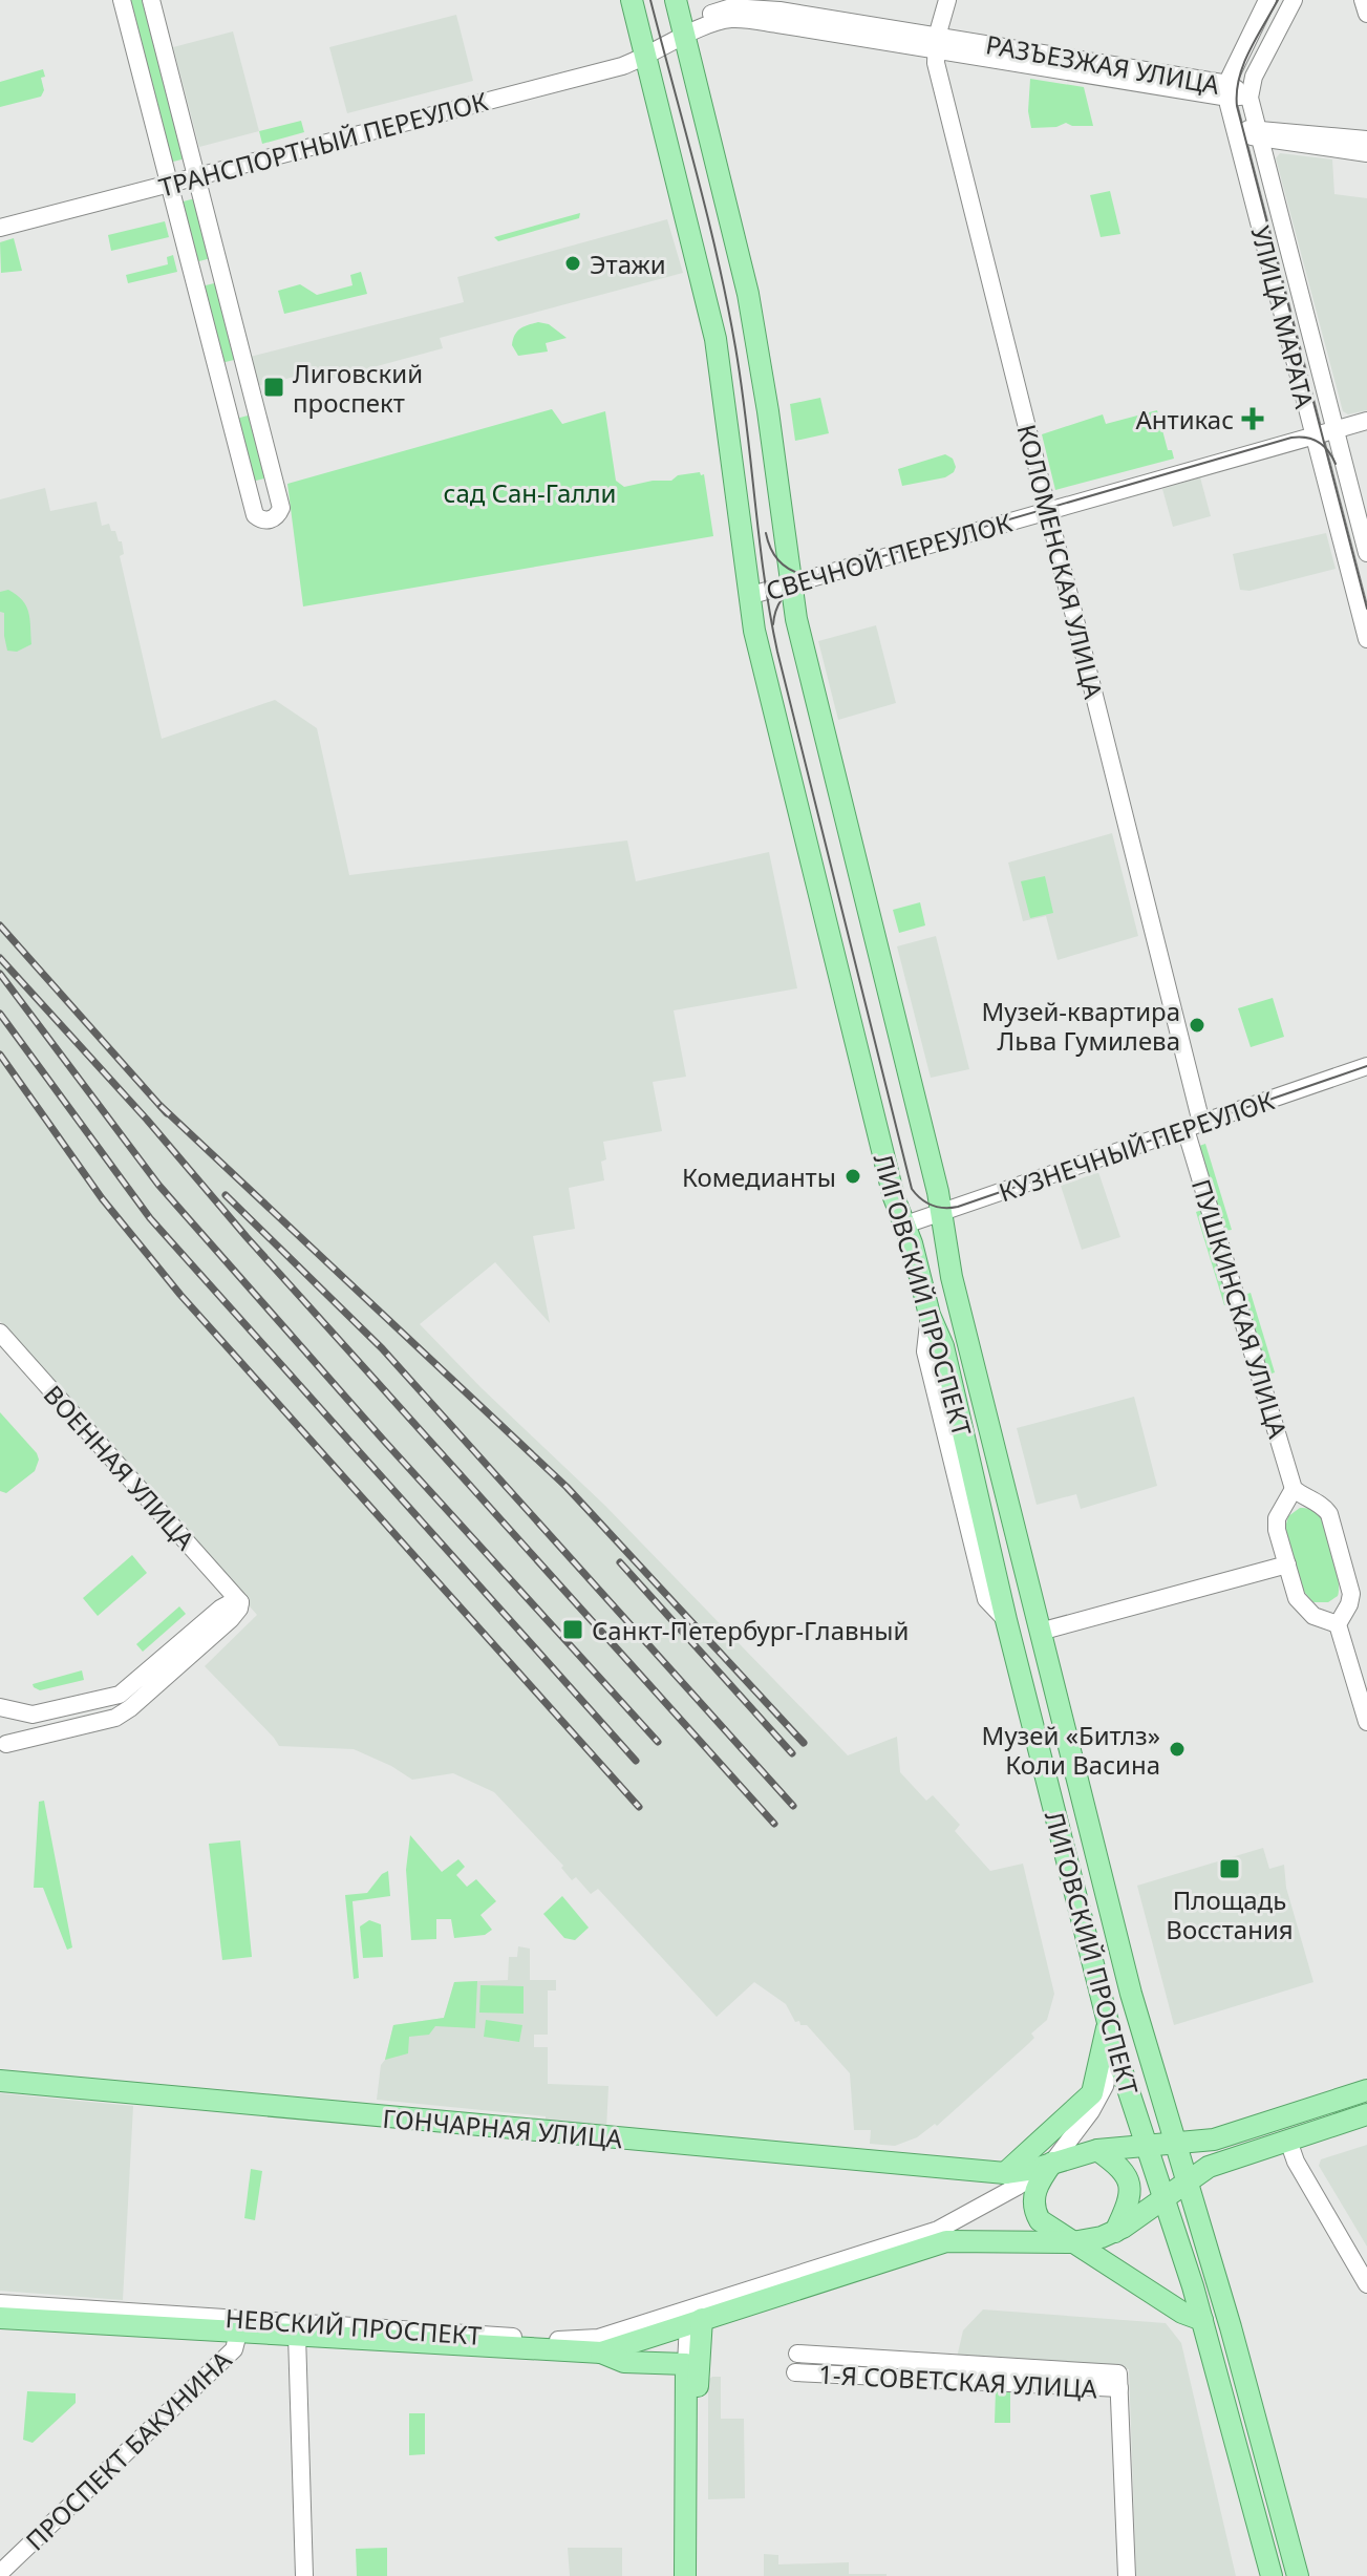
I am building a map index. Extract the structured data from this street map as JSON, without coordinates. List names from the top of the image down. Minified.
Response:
{"streets":{"main road":["ЛИГОВСКИЙ ПРОСПЕКТ","ГОНЧАРНАЯ УЛИЦА","НЕВСКИЙ ПРОСПЕКТ"],"street":["РАЗЪЕЗЖАЯ УЛИЦА","ТРАНСПОРТНЫЙ ПЕРЕУЛОК","УЛИЦА МАРАТА","СВЕЧНОЙ ПЕРЕУЛОК","КОЛОМЕНСКАЯ УЛИЦА","КУЗНЕЧНЫЙ ПЕРЕУЛОК","ПУШКИНСКАЯ УЛИЦА","ВОЕННАЯ УЛИЦА","1-Я СОВЕТСКАЯ УЛИЦА","ПРОСПЕКТ БАКУНИНА"]},"crossings":[["РАЗЪЕЗЖАЯ УЛИЦА","ТРАНСПОРТНЫЙ ПЕРЕУЛОК"],["РАЗЪЕЗЖАЯ УЛИЦА","УЛИЦА МАРАТА"],["РАЗЪЕЗЖАЯ УЛИЦА","КОЛОМЕНСКАЯ УЛИЦА"],["ТРАНСПОРТНЫЙ ПЕРЕУЛОК","ЛИГОВСКИЙ ПРОСПЕКТ"],["УЛИЦА МАРАТА","СВЕЧНОЙ ПЕРЕУЛОК"],["СВЕЧНОЙ ПЕРЕУЛОК","КОЛОМЕНСКАЯ УЛИЦА"],["СВЕЧНОЙ ПЕРЕУЛОК","ЛИГОВСКИЙ ПРОСПЕКТ"],["КОЛОМЕНСКАЯ УЛИЦА","КУЗНЕЧНЫЙ ПЕРЕУЛОК"],["КОЛОМЕНСКАЯ УЛИЦА","ПУШКИНСКАЯ УЛИЦА"],["КУЗНЕЧНЫЙ ПЕРЕУЛОК","ЛИГОВСКИЙ ПРОСПЕКТ"],["КУЗНЕЧНЫЙ ПЕРЕУЛОК","ПУШКИНСКАЯ УЛИЦА"],["ЛИГОВСКИЙ ПРОСПЕКТ","НЕВСКИЙ ПРОСПЕКТ"],["НЕВСКИЙ ПРОСПЕКТ","ПРОСПЕКТ БАКУНИНА"]],"parks":["сад Сан-Галли"],"places":{"other":["Этажи","Музей-квартира Льва Гумилева","Комедианты","Музей «Битлз» Коли Васина"],"transit":["Лиговский проспект","Санкт-Петербург-Главный","Площадь Восстания"],"health":["Антикас"]}}
